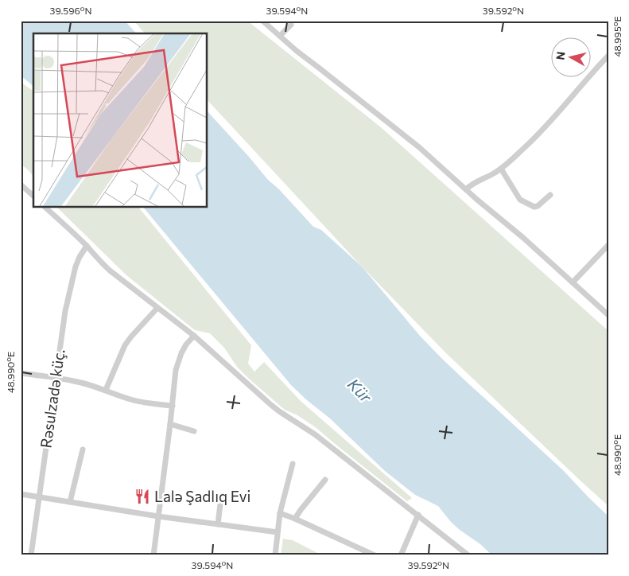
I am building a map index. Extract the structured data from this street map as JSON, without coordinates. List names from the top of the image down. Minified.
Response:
{"streets":{"street":["Rəsulzadə küç."]},"water":["Kür"],"places":{"restaurant":["Lalə Şadlıq Evi"]},"north":"left","coordinates":["39.596°N","39.594°N","39.592°N","48.995°E","48.990°E"]}
